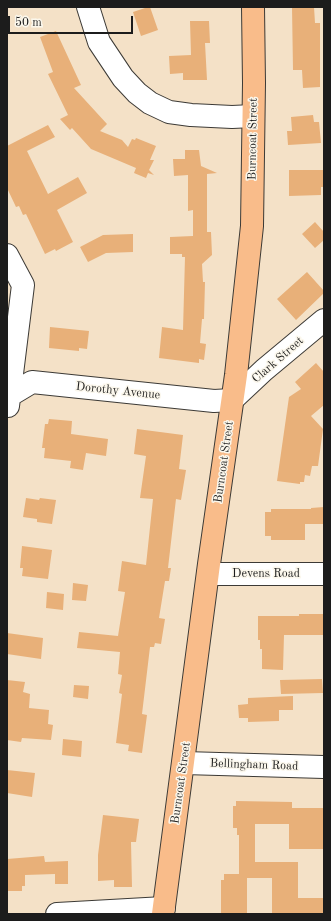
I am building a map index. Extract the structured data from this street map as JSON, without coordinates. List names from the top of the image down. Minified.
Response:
{"streets":{"main road":["Burncoat Street"],"street":["Clark Street","Dorothy Avenue","Devens Road","Bellingham Road"]},"crossings":[["Burncoat Street","Clark Street"],["Burncoat Street","Dorothy Avenue"],["Burncoat Street","Devens Road"],["Burncoat Street","Bellingham Road"],["Clark Street","Dorothy Avenue"]],"scale_bar":"50 m"}
